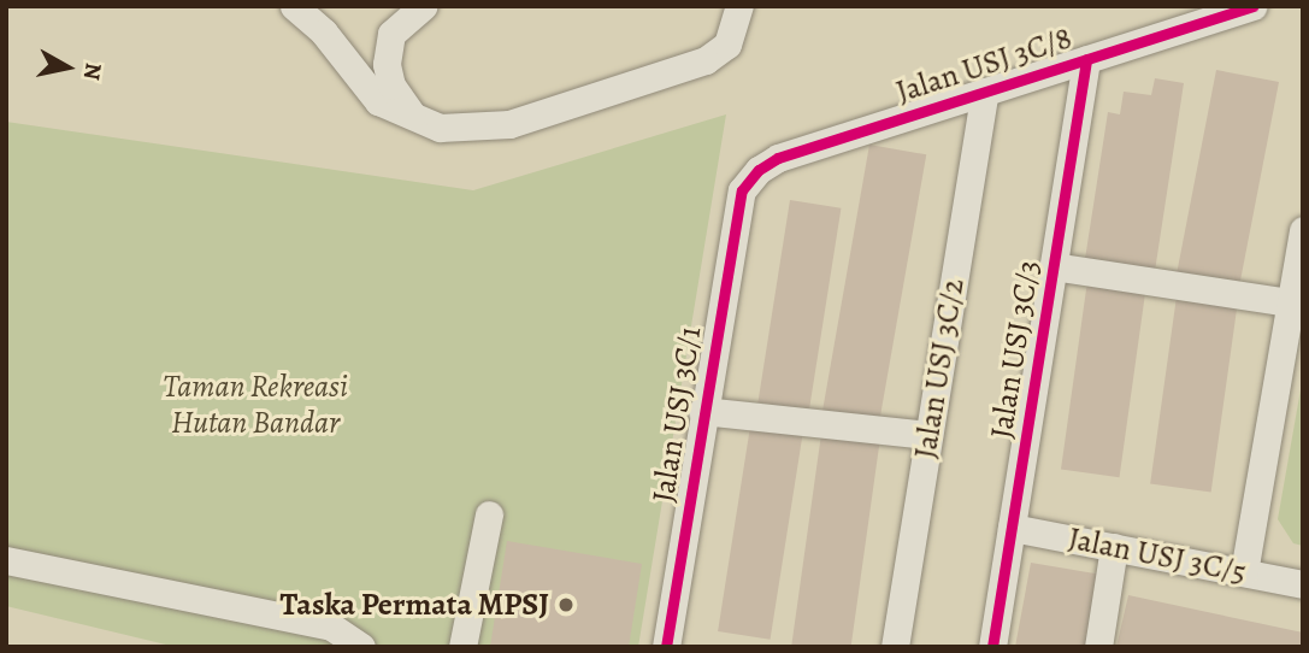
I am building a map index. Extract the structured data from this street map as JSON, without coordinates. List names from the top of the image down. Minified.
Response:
{"streets":{"street":["Jalan USJ 3C/8","Jalan USJ 3C/3","Jalan USJ 3C/2","Jalan USJ 3C/1","Jalan USJ 3C/5"]},"crossings":[["Jalan USJ 3C/8","Jalan USJ 3C/3"],["Jalan USJ 3C/8","Jalan USJ 3C/2"],["Jalan USJ 3C/8","Jalan USJ 3C/1"],["Jalan USJ 3C/3","Jalan USJ 3C/5"]],"parks":["Taman Rekreasi Hutan Bandar"],"places":["Taska Permata MPSJ"],"north":"right"}
